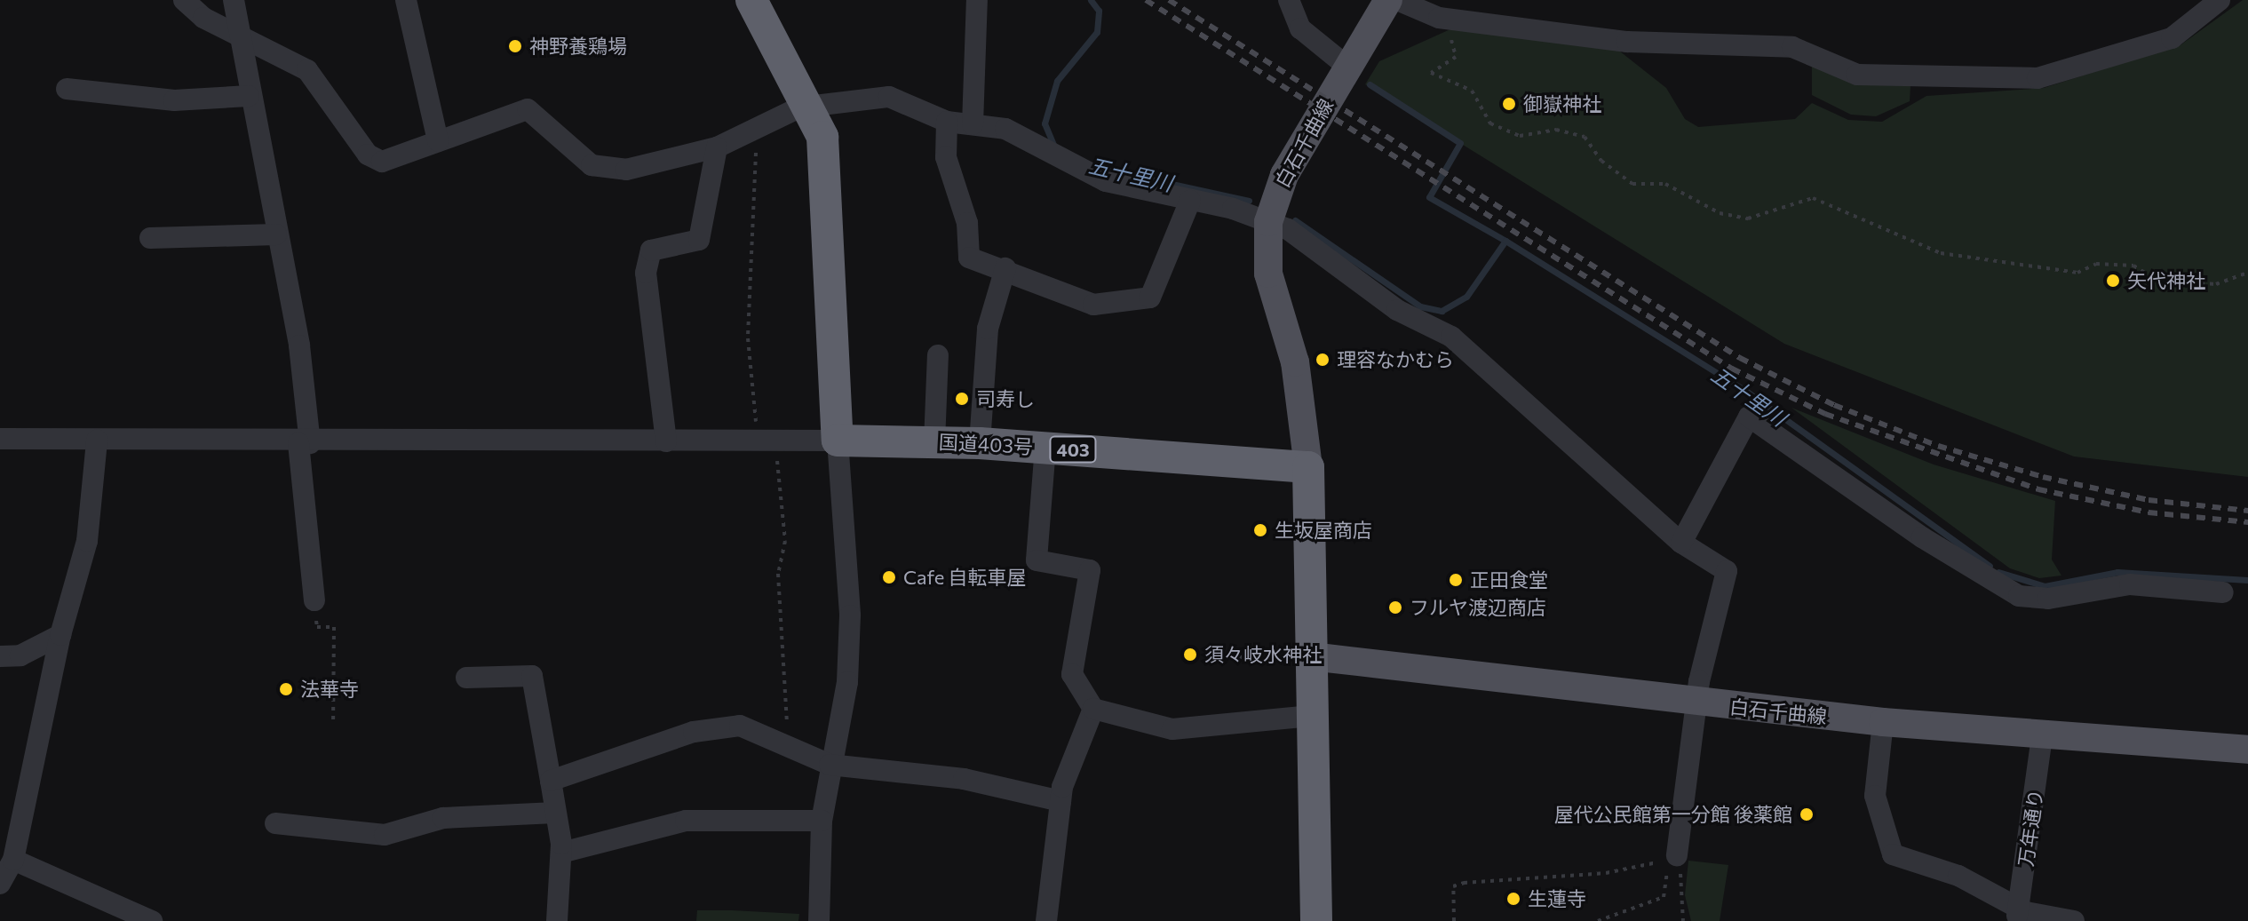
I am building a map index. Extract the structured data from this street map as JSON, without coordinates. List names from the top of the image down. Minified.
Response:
{"streets":{"highway":["国道403号","403"],"main road":["白石千曲線"],"street":["万年通り"]},"crossings":[["白石千曲線","国道403号"],["白石千曲線","万年通り"]],"water":["五十里川"],"places":["神野養鶏場","御嶽神社","矢代神社","理容なかむら","司寿し","生坂屋商店","Cafe 自転車屋","正田食堂","フルヤ渡辺商店","須々岐水神社","法華寺","屋代公民館第一分館 後薬館","生蓮寺"]}
